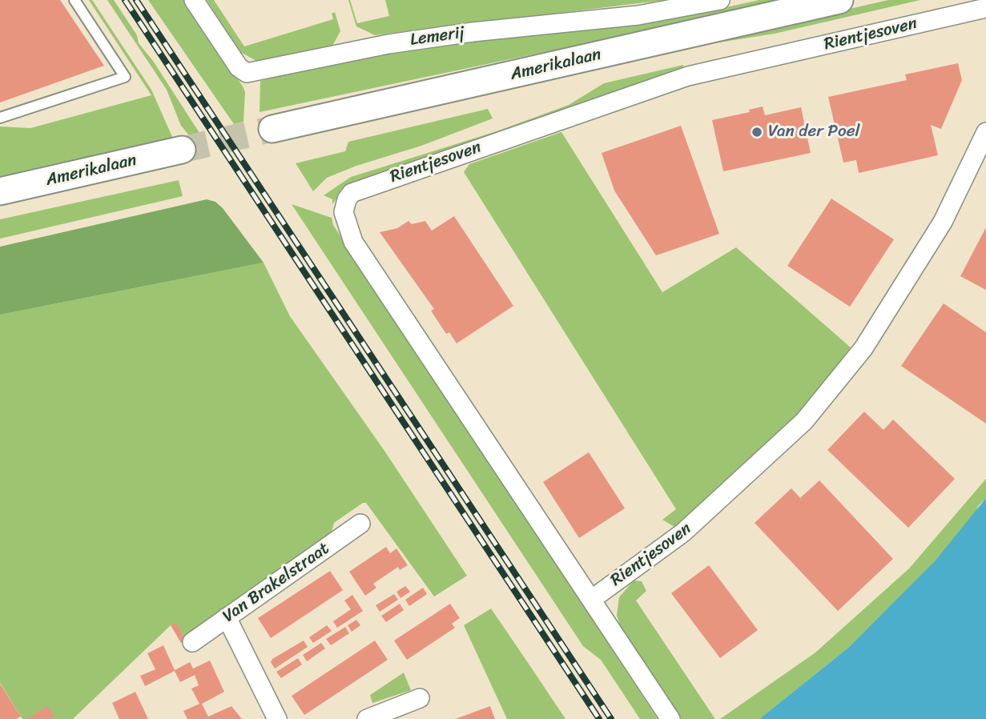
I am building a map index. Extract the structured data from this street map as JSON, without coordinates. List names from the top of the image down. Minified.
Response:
{"streets":{"main road":["Amerikalaan"],"street":["Rientjesoven","Lemerij","Van Brakelstraat"]},"places":["Van der Poel"]}
